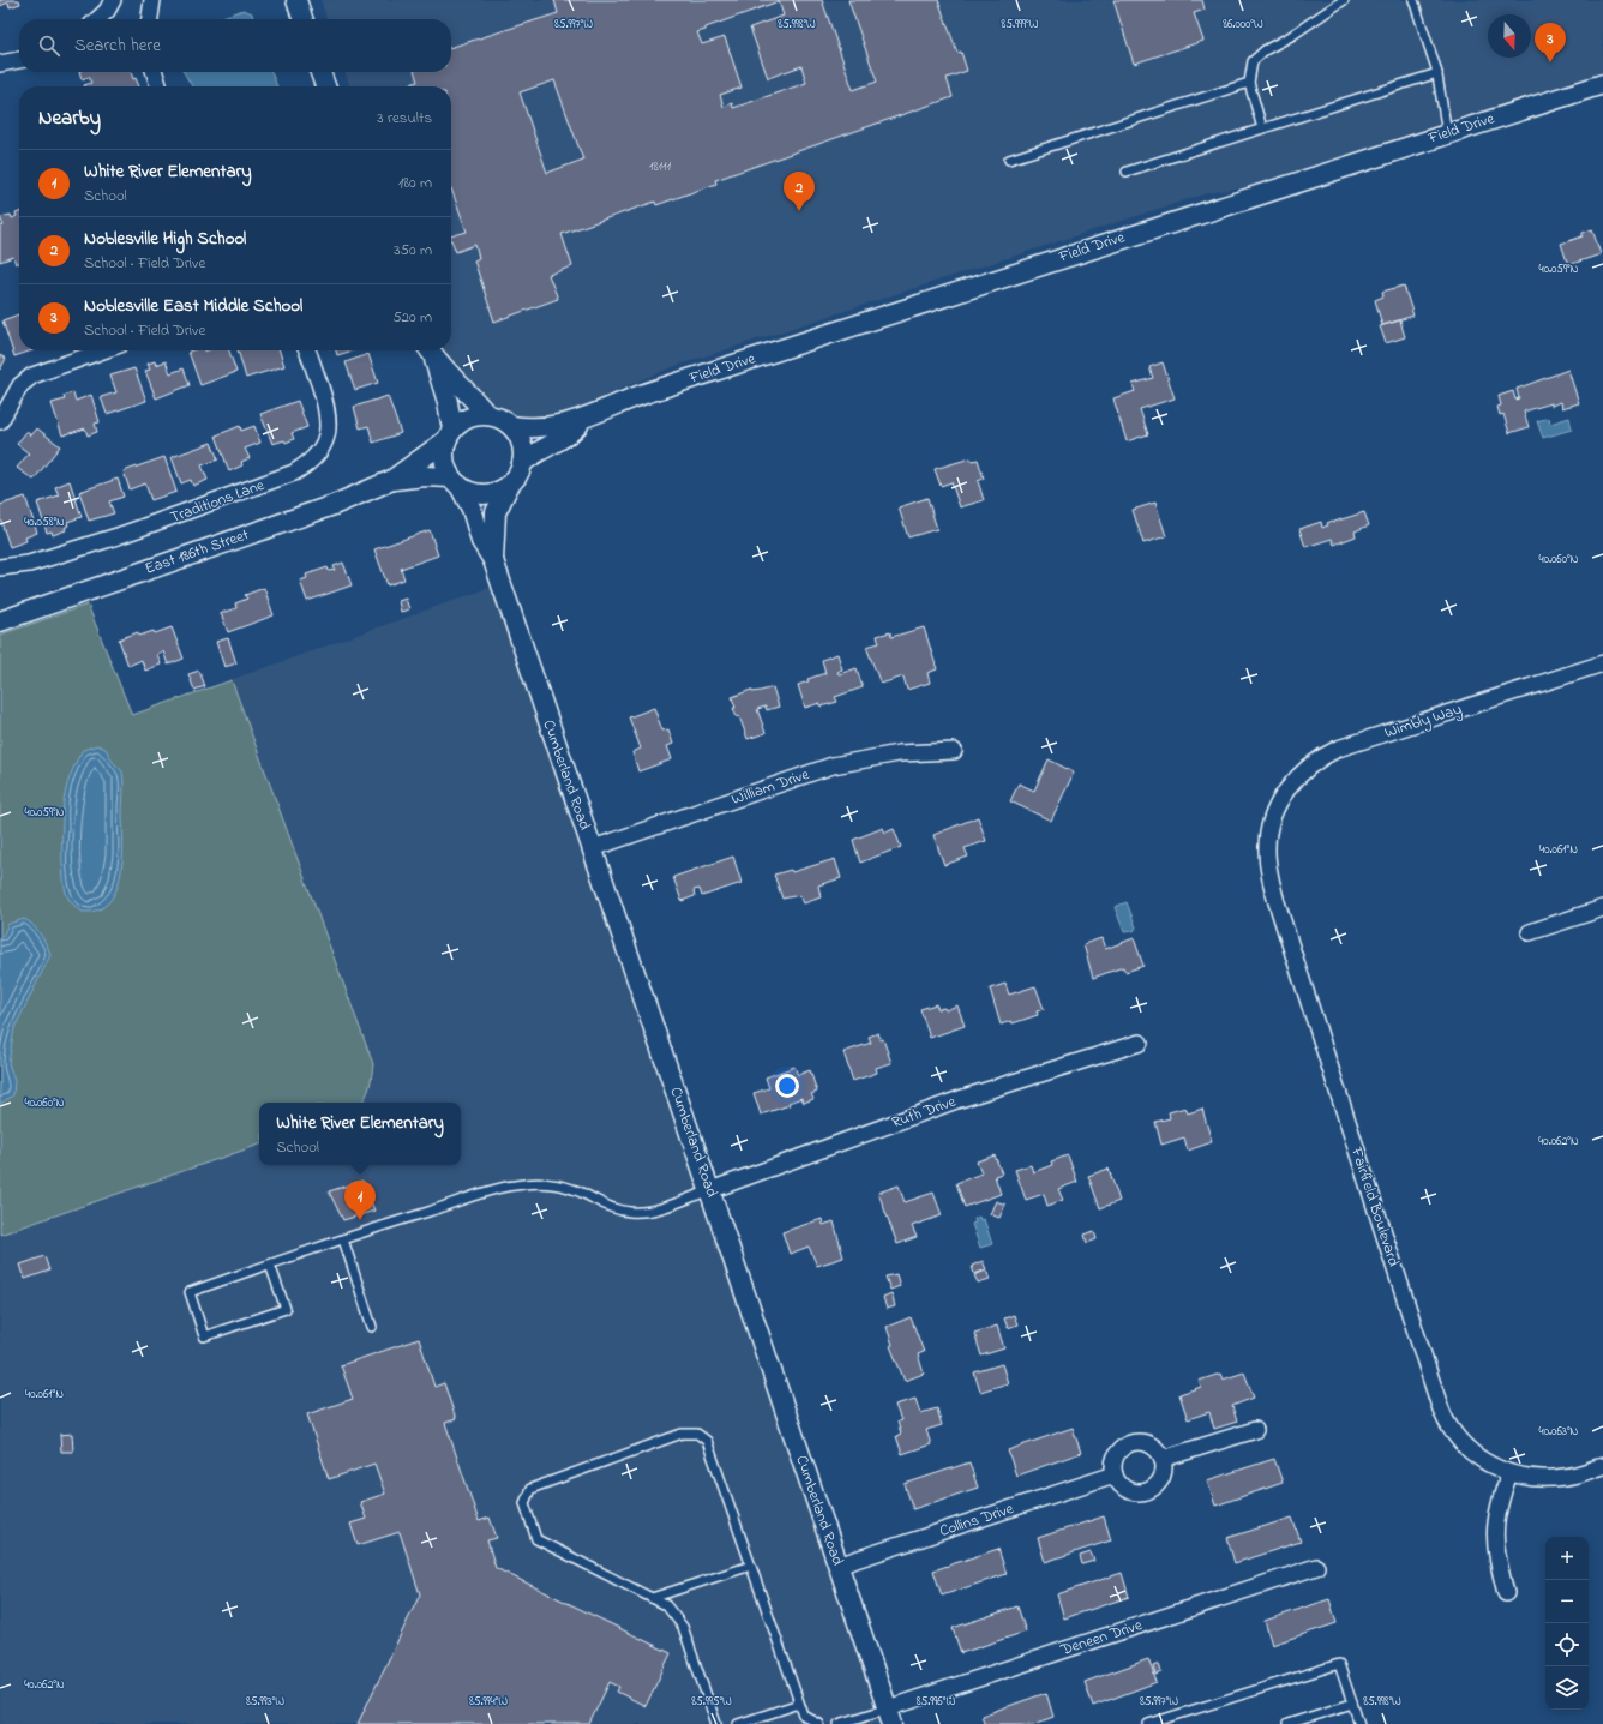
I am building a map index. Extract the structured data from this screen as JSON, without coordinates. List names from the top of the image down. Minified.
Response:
{"streets":{"street":["Field Drive","Traditions Lane","East 186th Street","Wimbly Way","Cumberland Road","William Drive","Ruth Drive","Fairfield Boulevard","Collins Drive","Deneen Drive"]},"crossings":[["East 186th Street","Cumberland Road"],["Wimbly Way","Fairfield Boulevard"],["Cumberland Road","William Drive"],["Cumberland Road","Ruth Drive"],["Cumberland Road","Collins Drive"],["Cumberland Road","Deneen Drive"]],"house_numbers":["18111"],"north":"bottom","page":{"search":"Search here","pins":["3","2","1"],"heading":["Nearby","3 results"],"list":[{"mark":"1","name":"White River Elementary","note":"School","value":"180 m"},{"mark":"2","name":"Noblesville High School","note":"School · Field Drive","value":"350 m"},{"mark":"3","name":"Noblesville East Middle School","note":"School · Field Drive","value":"520 m"}],"popup":["White River Elementary","School"],"map_buttons":["+","−"]},"coordinates":["85.997°W","85.998°W","85.999°W","86.000°W","40.059°N","40.058°N","40.060°N","40.061°N","40.062°N","40.063°N","85.993°W","85.994°W","85.995°W","85.996°W"]}
